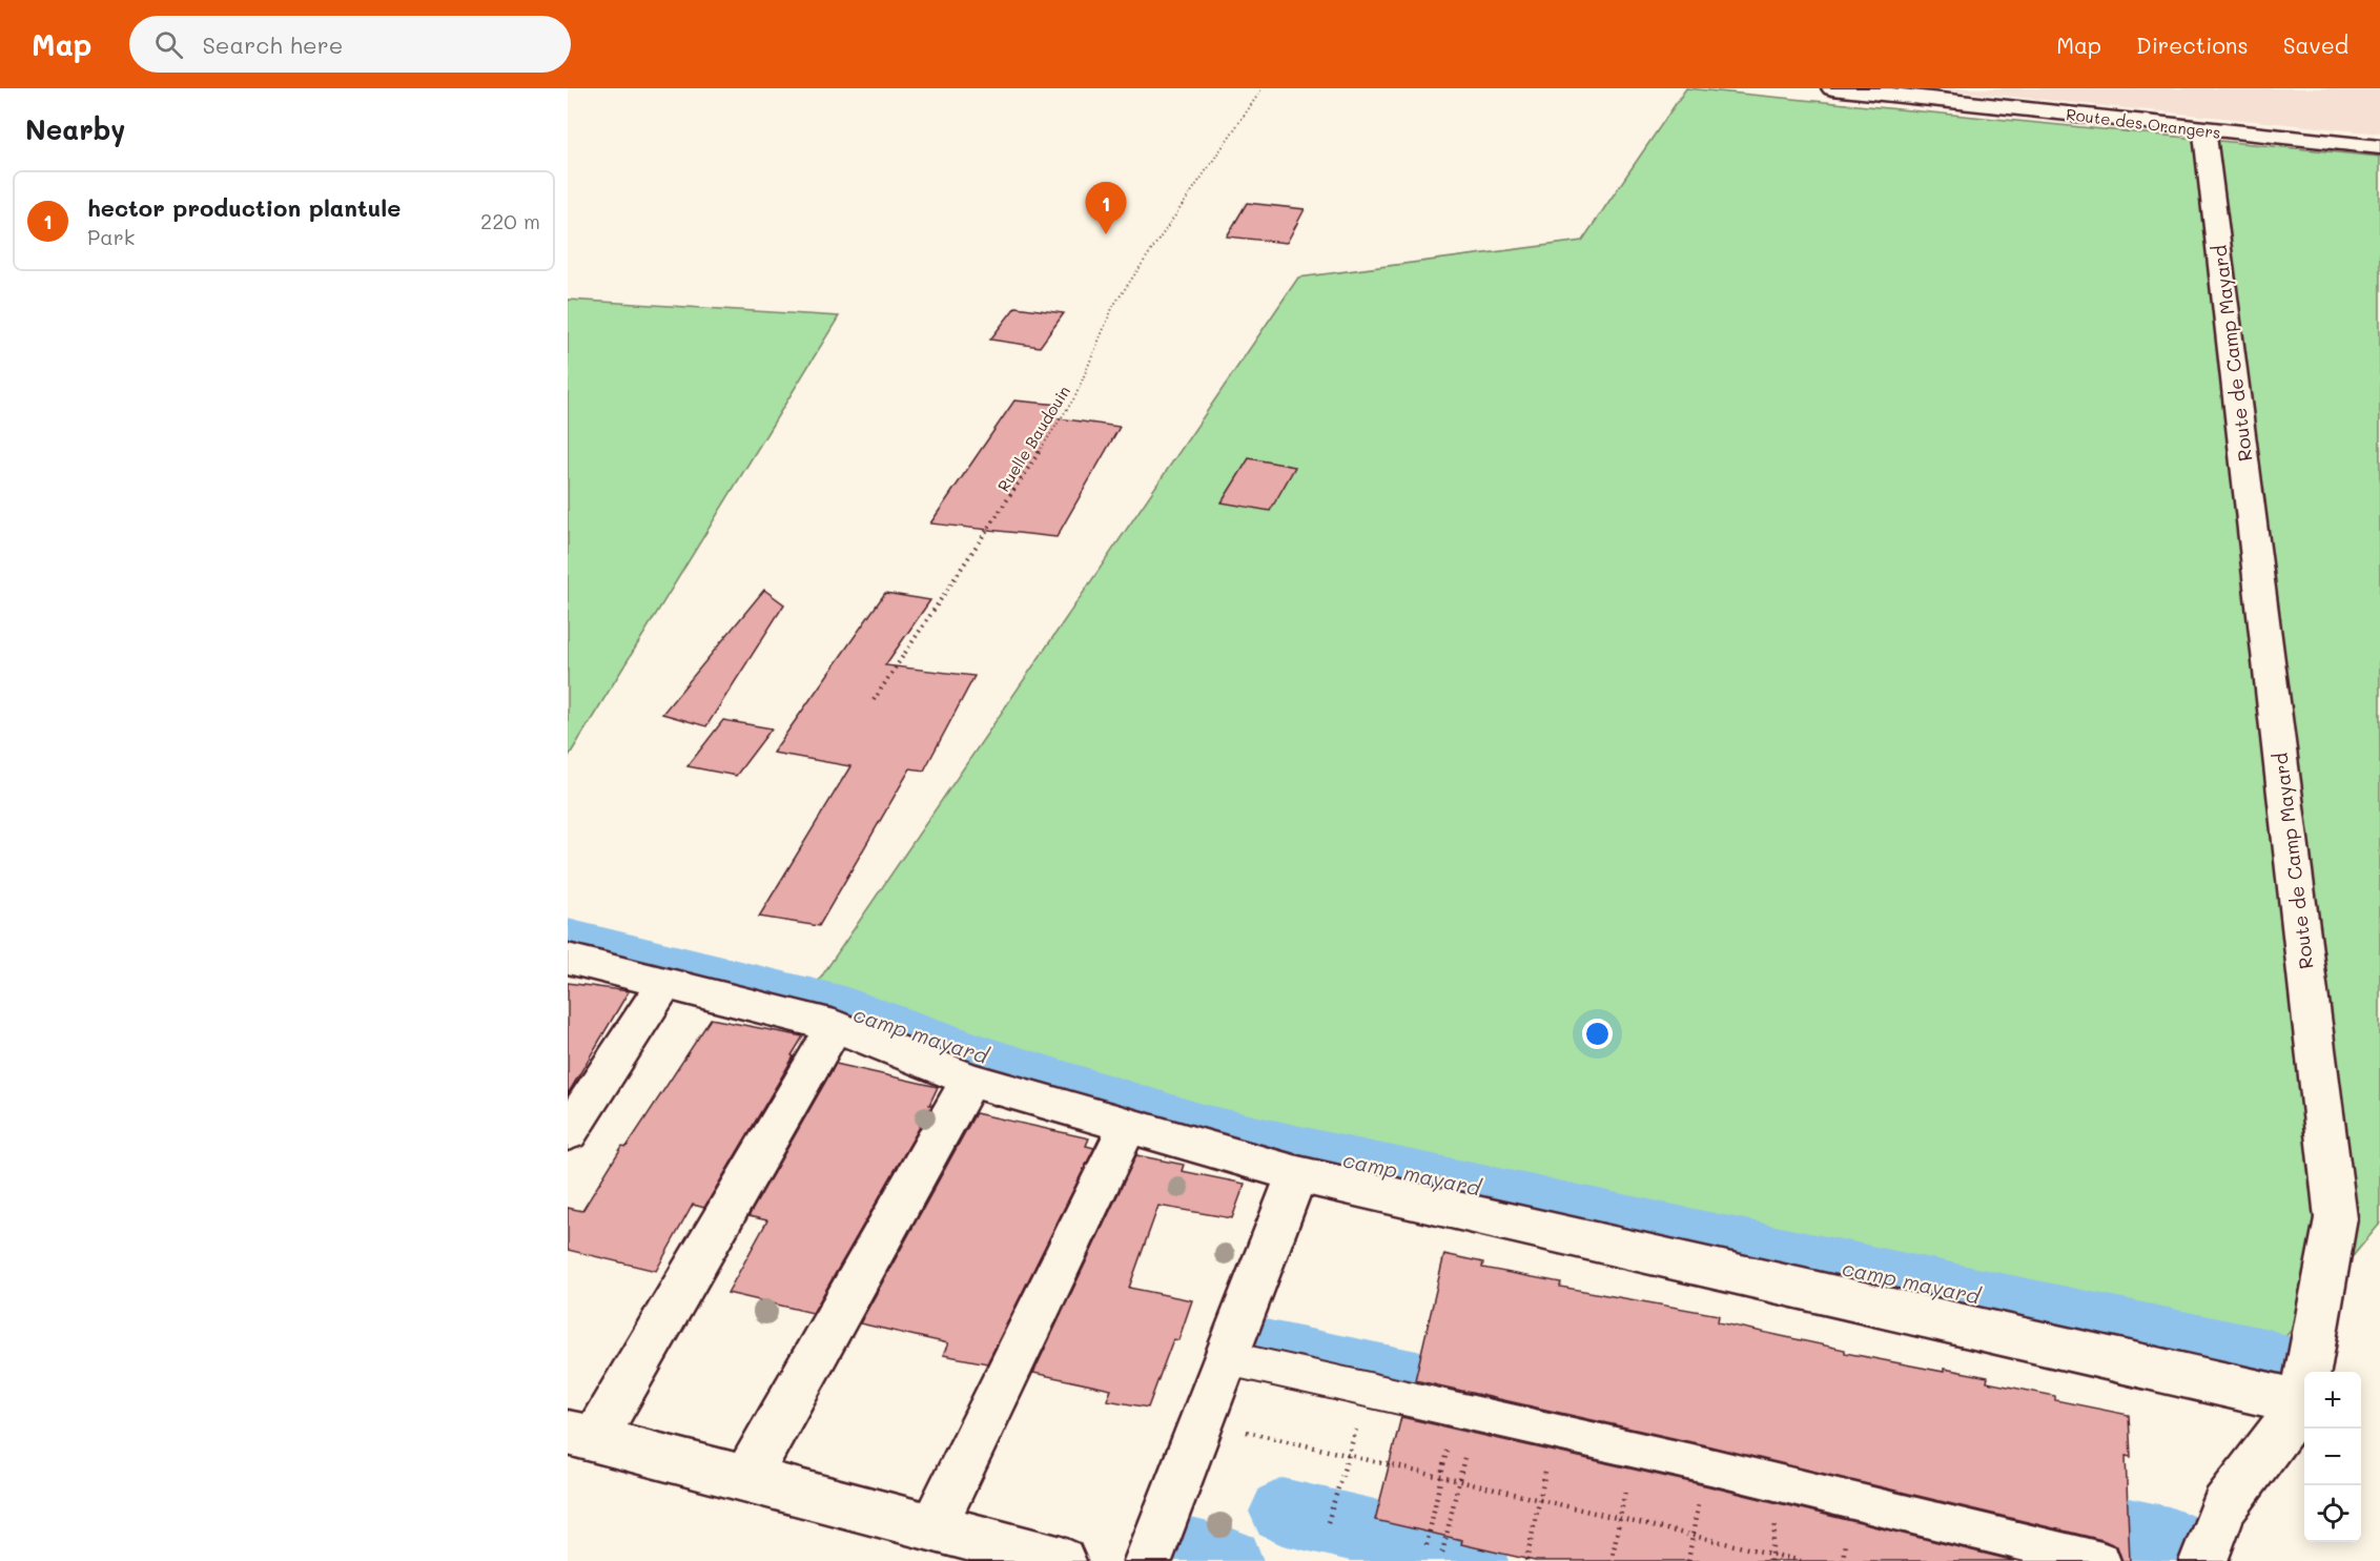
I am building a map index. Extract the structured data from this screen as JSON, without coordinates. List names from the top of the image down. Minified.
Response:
{"streets":{"street":["Route des Orangers","Route de Camp Mayard"],"path":["Ruelle Baudouin"]},"crossings":[["Route des Orangers","Route de Camp Mayard"]],"water":["camp mayard"],"page":{"header":"Map","search":"Search here","nav":["Map","Directions","Saved"],"heading":"Nearby","list":[{"mark":"1","name":"hector production plantule","note":"Park","value":"220 m"}],"pins":"1","map_buttons":["+","−"]}}
